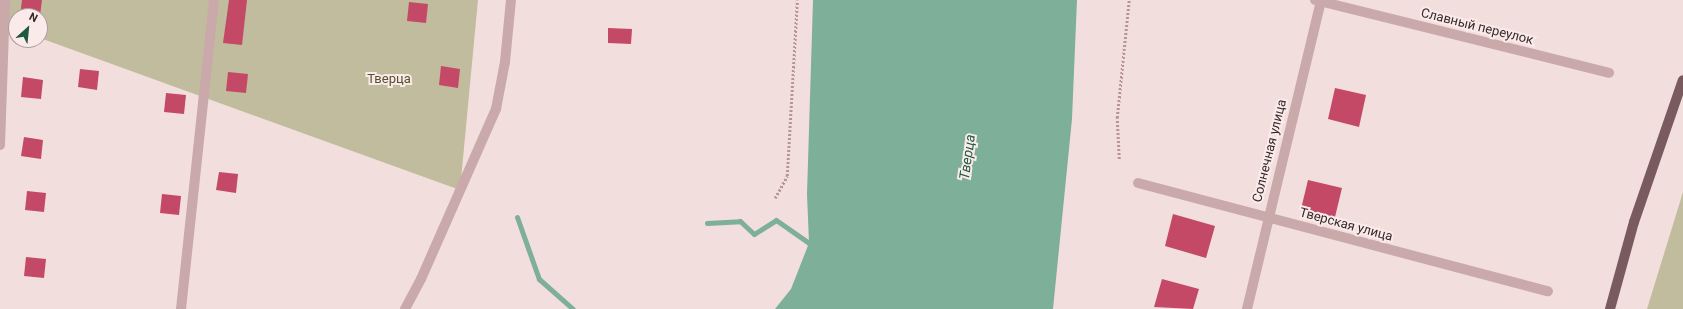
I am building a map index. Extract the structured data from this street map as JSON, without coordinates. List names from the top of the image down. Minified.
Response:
{"streets":{"street":["Славный переулок","Солнечная улица","Тверская улица"]},"crossings":[["Славный переулок","Солнечная улица"],["Солнечная улица","Тверская улица"]],"water":["Тверца"],"parks":["Тверца"],"north":"top right"}
